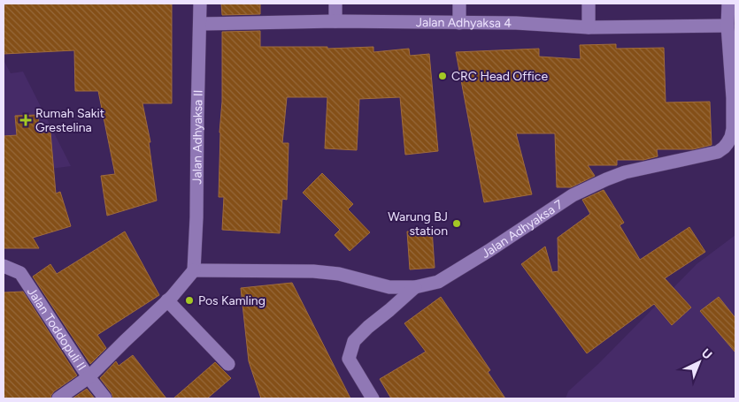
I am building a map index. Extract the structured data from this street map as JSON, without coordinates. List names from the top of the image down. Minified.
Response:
{"streets":{"street":["Jalan Adhyaksa 4","Jalan Adhyaksa II","Jalan Adhyaksa 7","Jalan Toddopuli II"]},"crossings":[["Jalan Adhyaksa 4","Jalan Adhyaksa II"],["Jalan Adhyaksa 4","Jalan Adhyaksa 7"],["Jalan Adhyaksa II","Jalan Adhyaksa 7"]],"places":{"other":["CRC Head Office","Warung BJ station","Pos Kamling"],"health":["Rumah Sakit Grestelina"]},"north":"top right"}
